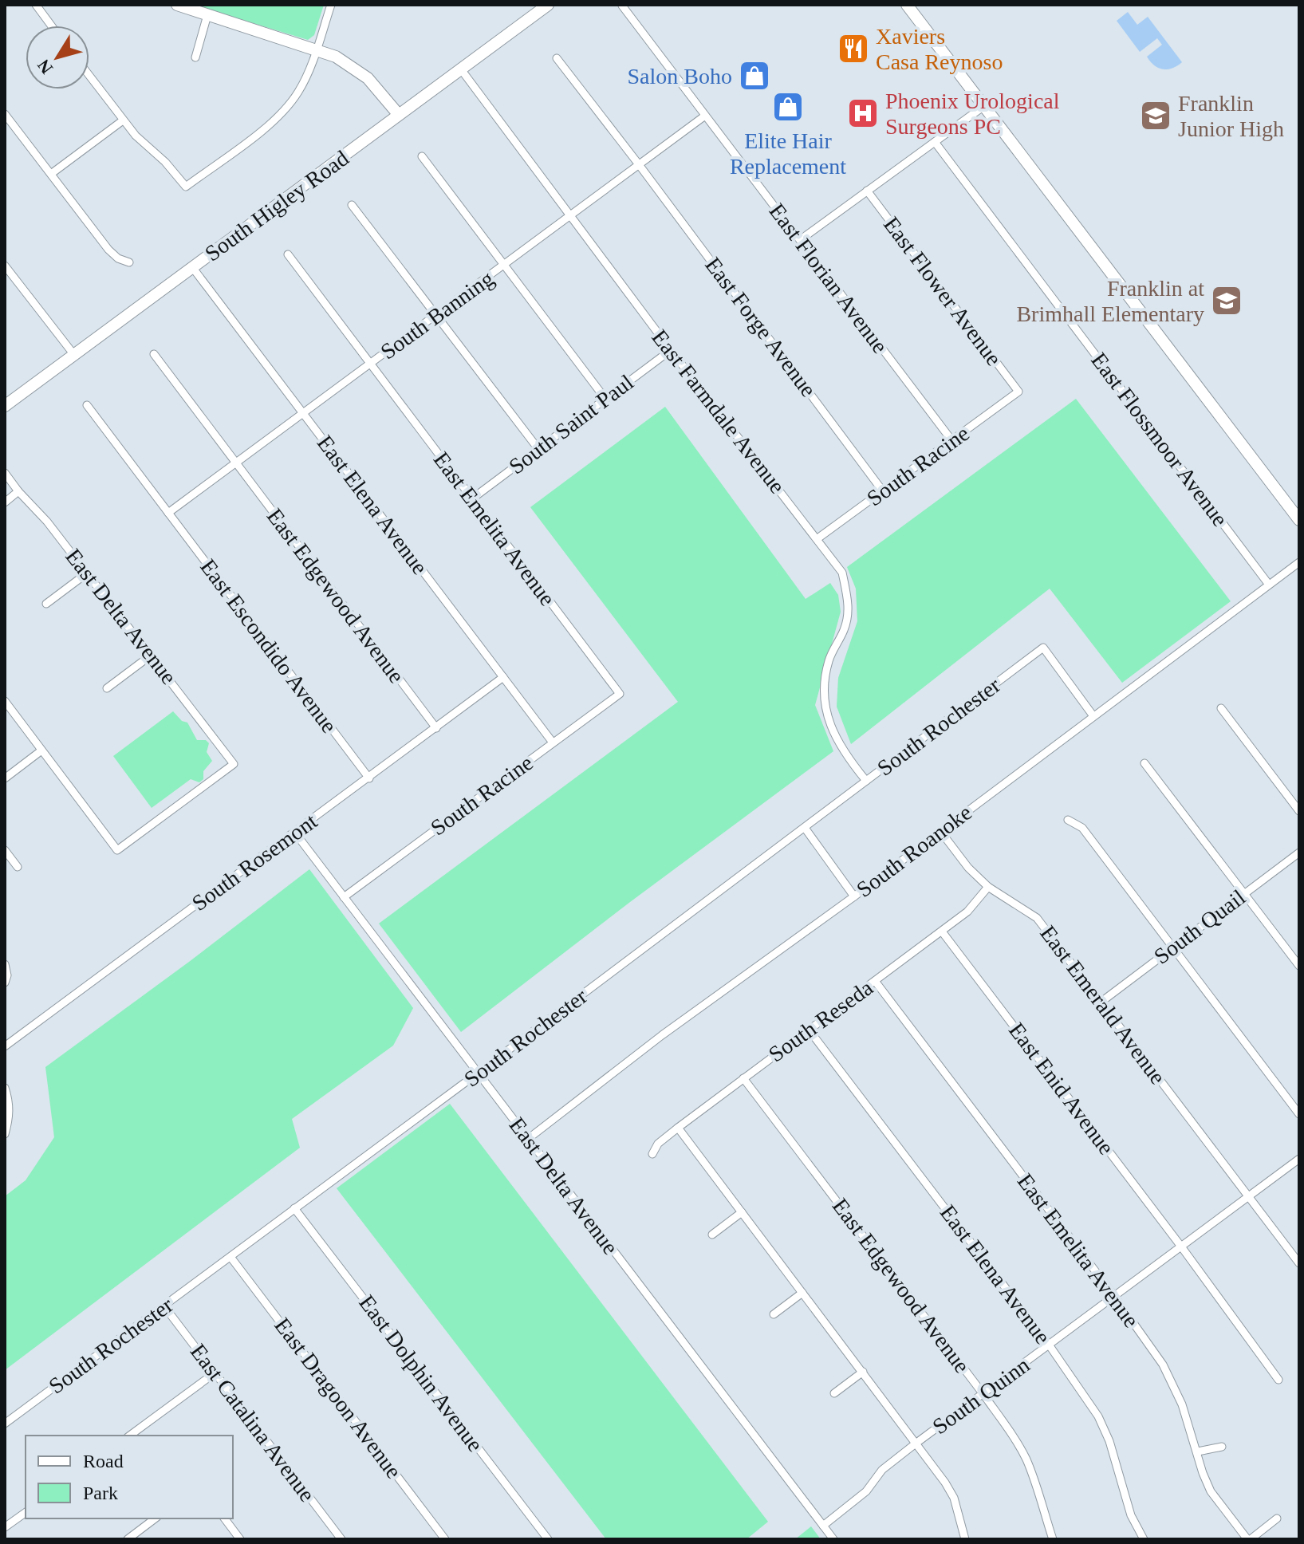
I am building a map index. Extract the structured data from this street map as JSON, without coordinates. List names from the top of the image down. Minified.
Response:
{"streets":{"main road":["South Higley Road"],"street":["East Florian Avenue","East Flower Avenue","South Banning","East Forge Avenue","East Farmdale Avenue","South Saint Paul","East Flossmoor Avenue","South Racine","East Elena Avenue","East Emelita Avenue","East Edgewood Avenue","East Delta Avenue","East Escondido Avenue","South Rochester","South Roanoke","South Rosemont","South Quail","East Emerald Avenue","South Reseda","East Enid Avenue","East Dolphin Avenue","South Quinn","East Dragoon Avenue","East Catalina Avenue"]},"crossings":[["South Higley Road","East Farmdale Avenue"],["South Higley Road","East Elena Avenue"],["East Florian Avenue","South Banning"],["East Florian Avenue","South Racine"],["East Flower Avenue","South Racine"],["South Banning","East Forge Avenue"],["South Banning","East Farmdale Avenue"],["South Banning","East Elena Avenue"],["South Banning","East Emelita Avenue"],["South Banning","East Edgewood Avenue"],["South Banning","East Escondido Avenue"],["East Forge Avenue","South Racine"],["East Farmdale Avenue","South Saint Paul"],["East Farmdale Avenue","South Racine"],["East Farmdale Avenue","South Rochester"],["South Saint Paul","East Emelita Avenue"],["East Flossmoor Avenue","South Roanoke"],["South Racine","East Elena Avenue"],["South Racine","East Emelita Avenue"],["South Racine","East Delta Avenue"],["East Elena Avenue","South Rosemont"],["East Elena Avenue","South Reseda"],["East Elena Avenue","South Quinn"],["East Emelita Avenue","South Reseda"],["East Emelita Avenue","South Quinn"],["East Edgewood Avenue","South Rosemont"],["East Edgewood Avenue","South Reseda"],["East Edgewood Avenue","South Quinn"],["East Delta Avenue","South Rochester"],["East Delta Avenue","South Roanoke"],["East Delta Avenue","South Rosemont"],["East Delta Avenue","South Quinn"],["East Escondido Avenue","South Rosemont"],["South Rochester","South Roanoke"],["South Rochester","East Dolphin Avenue"],["South Rochester","East Dragoon Avenue"],["South Rochester","East Catalina Avenue"],["South Roanoke","East Emerald Avenue"],["South Quail","East Emerald Avenue"],["East Emerald Avenue","South Reseda"],["East Emerald Avenue","South Quinn"],["South Reseda","East Enid Avenue"],["East Enid Avenue","South Quinn"]],"places":{"restaurant":["Xaviers Casa Reynoso"],"shop":["Salon Boho","Elite Hair Replacement"],"hospital":["Phoenix Urological Surgeons PC"],"school or university":["Franklin Junior High","Franklin at Brimhall Elementary"]},"legend":["Road","Park"],"north":"bottom left"}
